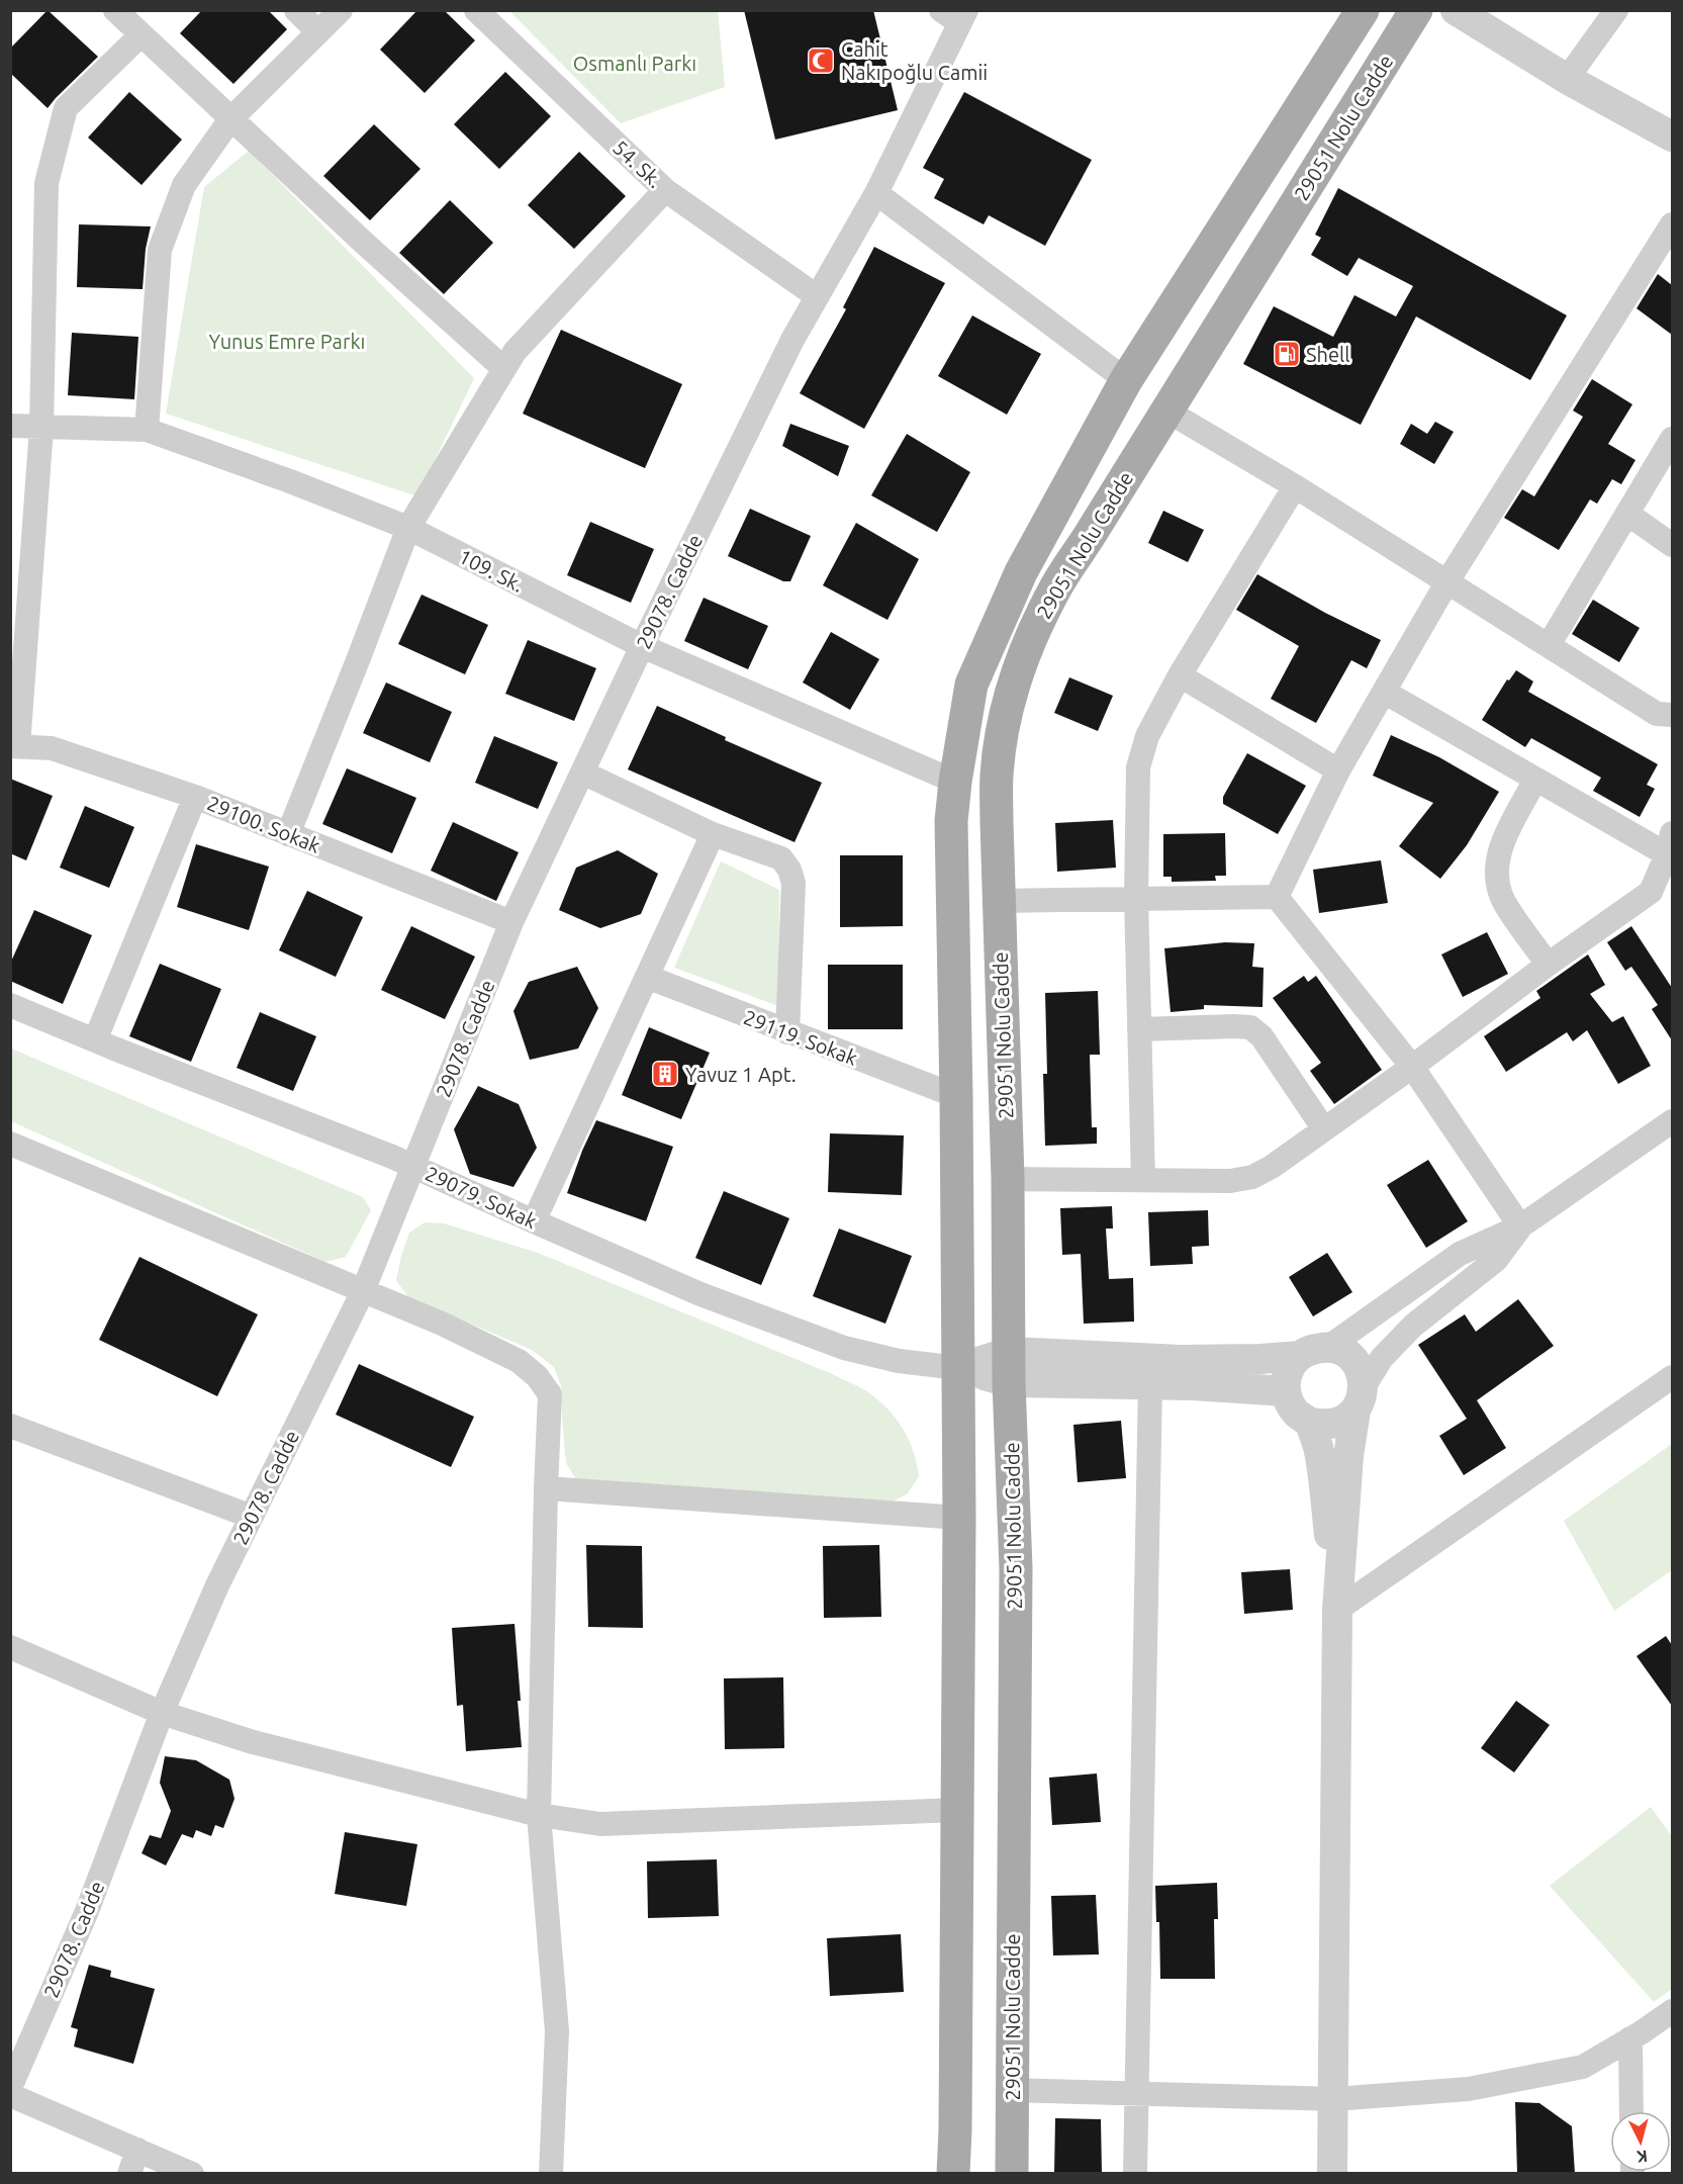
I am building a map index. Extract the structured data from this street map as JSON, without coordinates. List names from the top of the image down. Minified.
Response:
{"streets":{"main road":["29051 Nolu Cadde"],"street":["54. Sk.","109. Sk.","29078. Cadde","29100. Sokak","29119. Sokak","29079. Sokak"]},"crossings":[["29051 Nolu Cadde","109. Sk."],["29051 Nolu Cadde","29119. Sokak"],["29051 Nolu Cadde","29079. Sokak"],["54. Sk.","29078. Cadde"],["109. Sk.","29078. Cadde"],["29078. Cadde","29100. Sokak"],["29078. Cadde","29079. Sokak"]],"parks":["Osmanlı Parkı","Yunus Emre Parkı"],"places":{"mosque":["Cahit Nakıpoğlu Camii"],"fuel station":["Shell"],"building":["Yavuz 1 Apt."]},"north":"bottom"}
